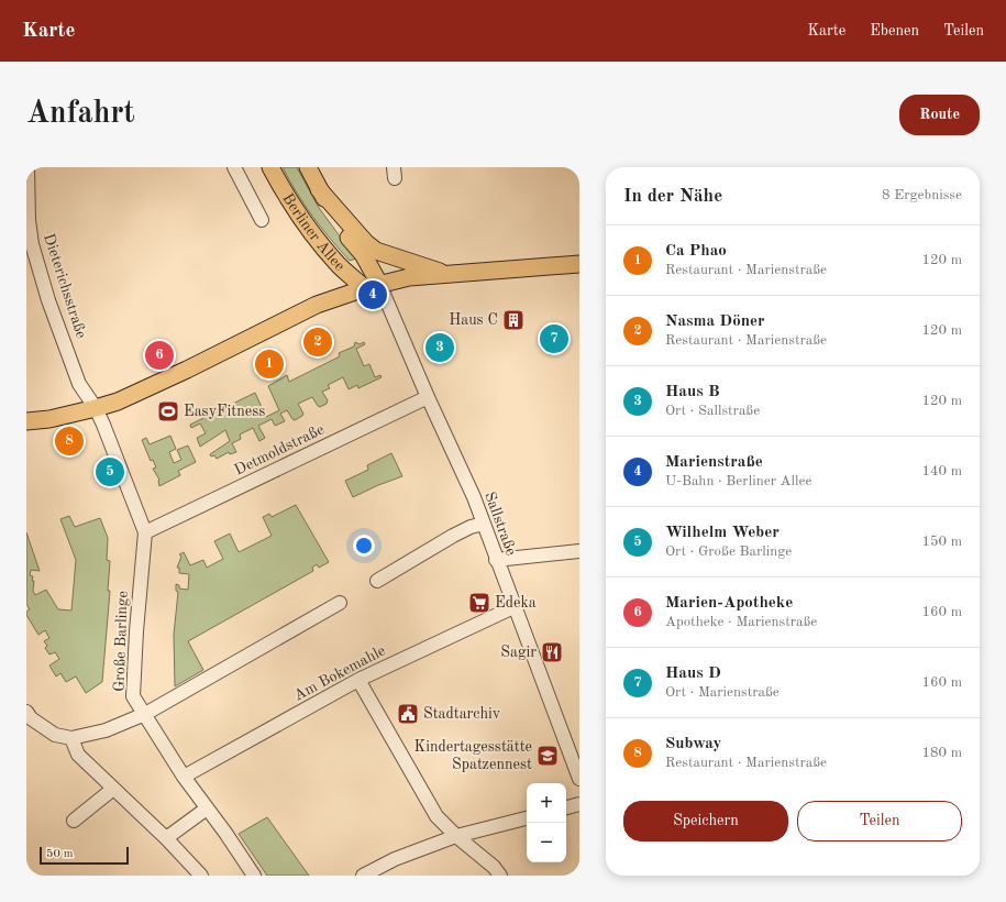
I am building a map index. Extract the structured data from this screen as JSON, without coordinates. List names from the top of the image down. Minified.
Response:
{"streets":{"main road":["Berliner Allee"],"street":["Dieterichsstraße","Detmoldstraße","Sallstraße","Große Barlinge","Am Bokemahle"]},"crossings":[["Berliner Allee","Sallstraße"],["Dieterichsstraße","Große Barlinge"],["Detmoldstraße","Sallstraße"],["Detmoldstraße","Große Barlinge"],["Sallstraße","Am Bokemahle"],["Große Barlinge","Am Bokemahle"]],"places":{"building":["Haus C"],"sports":["EasyFitness"],"supermarket":["Edeka"],"restaurant":["Sagir"],"public building":["Stadtarchiv"],"school or university":["Kindertagesstätte Spatzennest"]},"scale_bar":"50 m","page":{"header":"Karte","nav":["Karte","Ebenen","Teilen"],"buttons":["Route",["Speichern","Teilen"]],"title":"Anfahrt","heading":["In der Nähe","8 Ergebnisse"],"list":[{"mark":"1","name":"Ca Phao","note":"Restaurant · Marienstraße","value":"120 m"},{"mark":"2","name":"Nasma Döner","note":"Restaurant · Marienstraße","value":"120 m"},{"mark":"3","name":"Haus B","note":"Ort · Sallstraße","value":"120 m"},{"mark":"4","name":"Marienstraße","note":"U-Bahn · Berliner Allee","value":"140 m"},{"mark":"5","name":"Wilhelm Weber","note":"Ort · Große Barlinge","value":"150 m"},{"mark":"6","name":"Marien-Apotheke","note":"Apotheke · Marienstraße","value":"160 m"},{"mark":"7","name":"Haus D","note":"Ort · Marienstraße","value":"160 m"},{"mark":"8","name":"Subway","note":"Restaurant · Marienstraße","value":"180 m"}],"pins":["4","7","2","3","6","1","8","5"],"map_buttons":["+","−"],"scale":"50 m"}}
